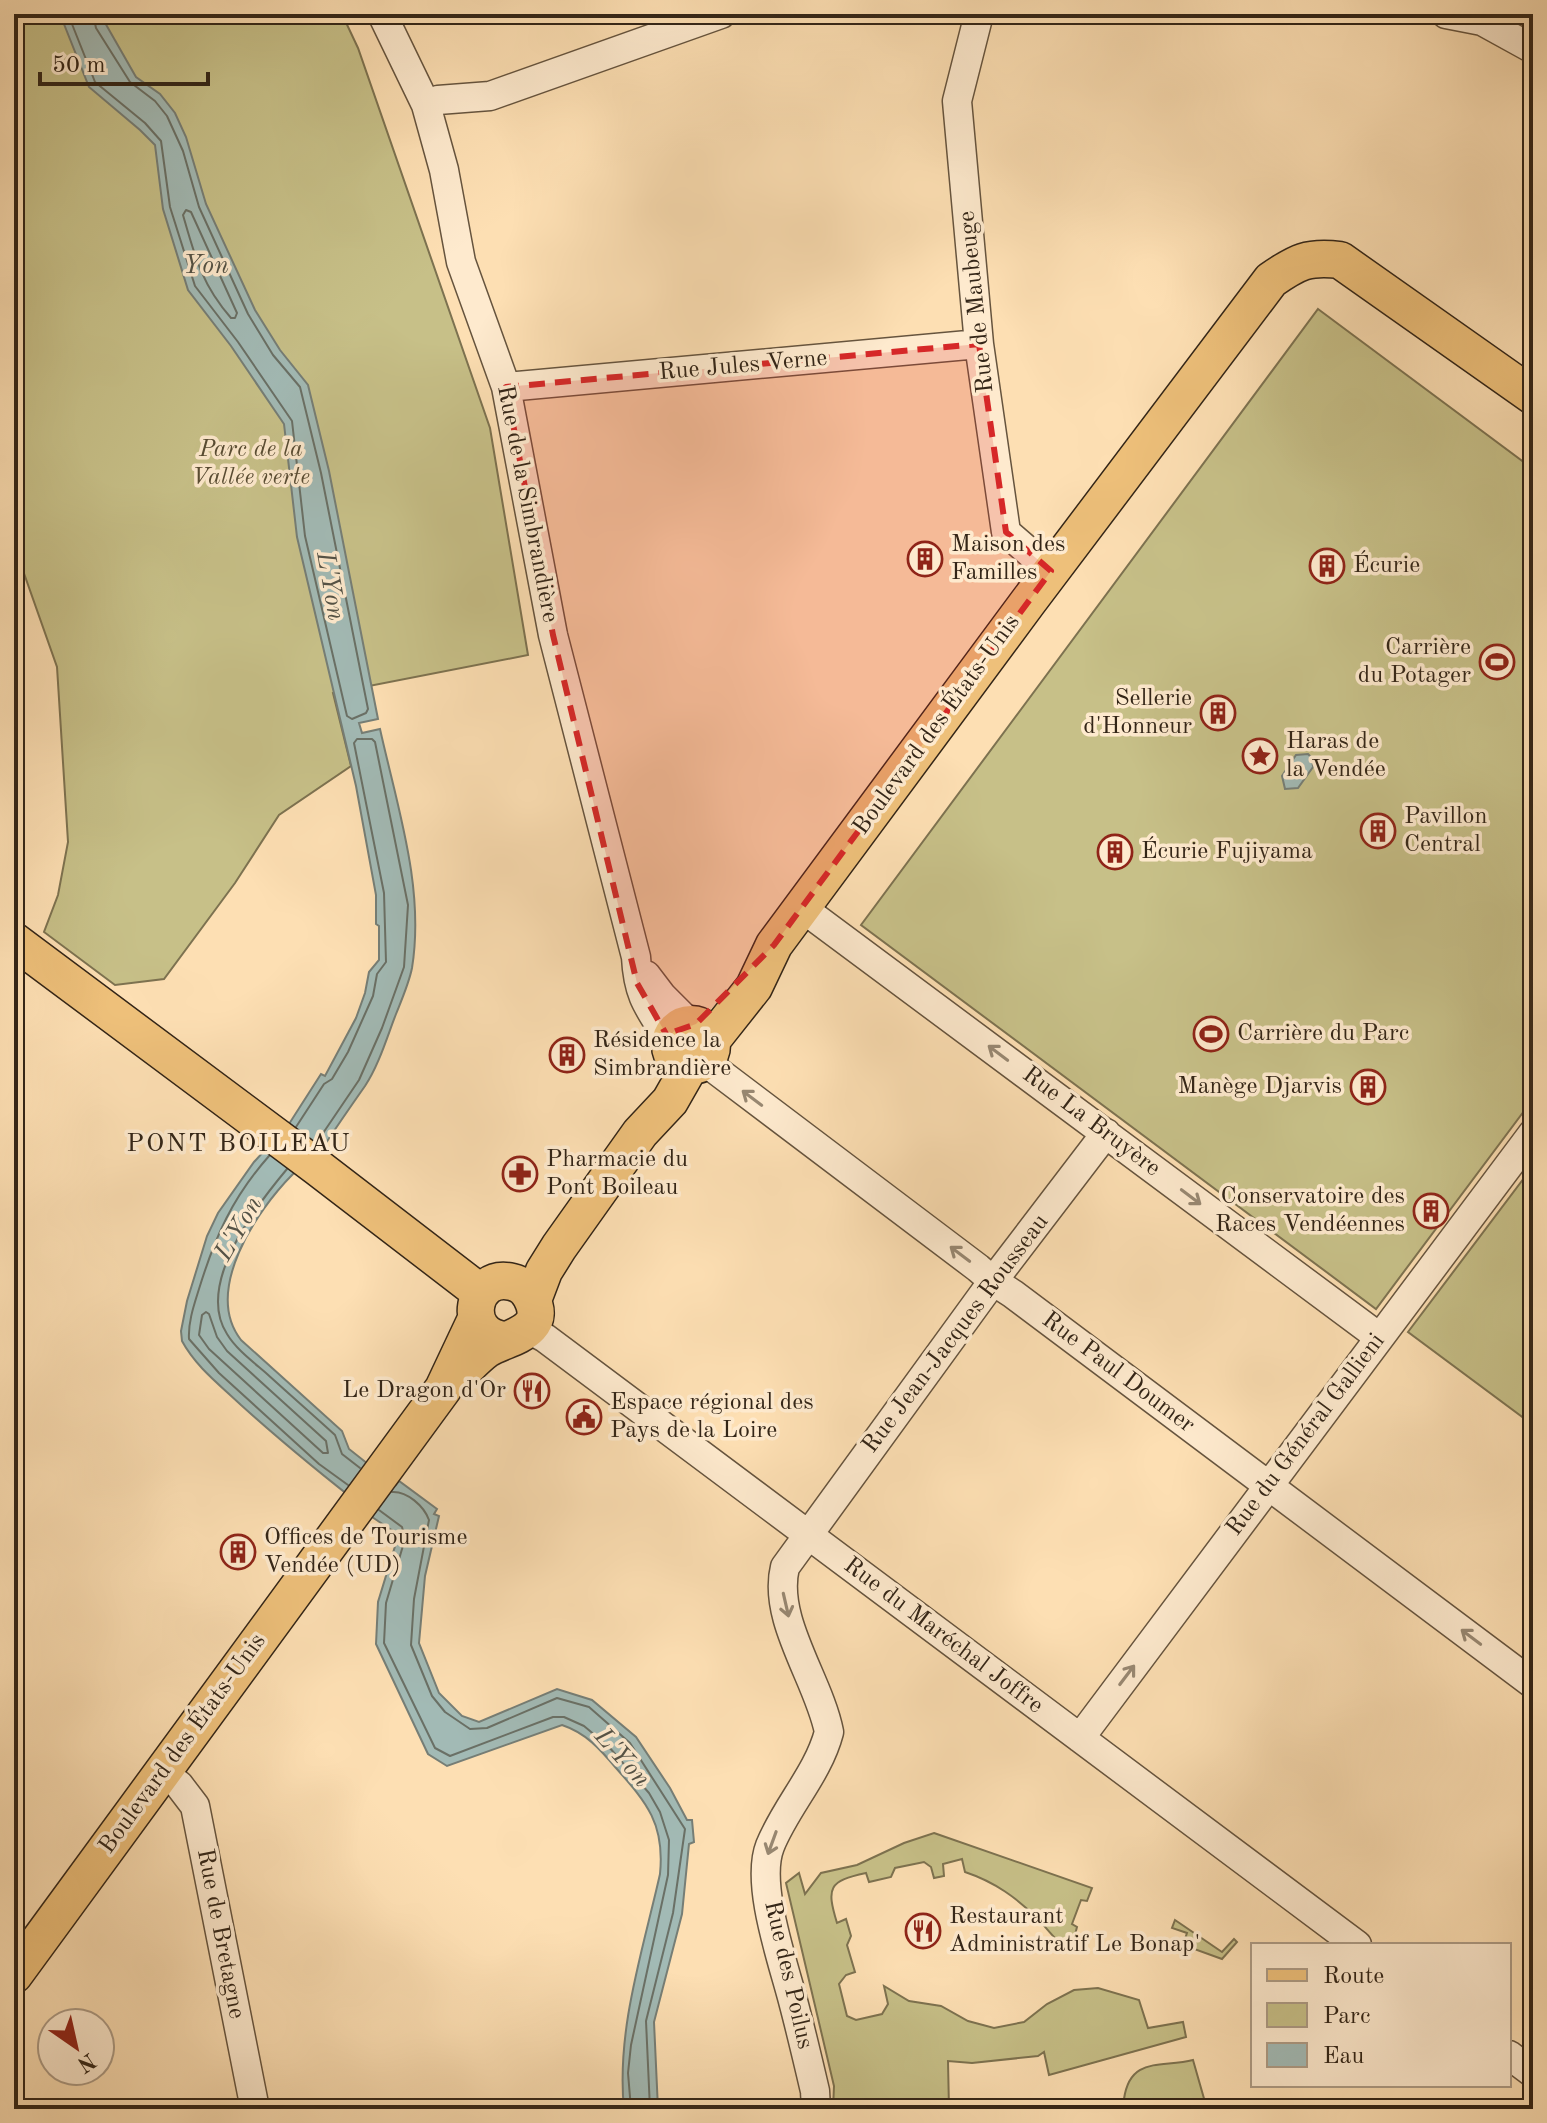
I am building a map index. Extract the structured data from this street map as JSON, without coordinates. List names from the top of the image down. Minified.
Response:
{"streets":{"main road":["Boulevard des États-Unis"],"street":["Rue de Maubeuge","Rue Jules Verne","Rue de la Simbrandière","Rue La Bruyère","Rue Jean-Jacques Rousseau","Rue Paul Doumer","Rue du Général Gallieni","Rue du Maréchal Joffre","Rue de Bretagne","Rue des Poilus"]},"crossings":[["Rue de Maubeuge","Rue Jules Verne"],["Rue de Maubeuge","Boulevard des États-Unis"],["Rue Jules Verne","Rue de la Simbrandière"],["Rue de la Simbrandière","Boulevard des États-Unis"],["Rue de la Simbrandière","Rue Paul Doumer"],["Boulevard des États-Unis","Rue La Bruyère"],["Boulevard des États-Unis","Rue Paul Doumer"],["Boulevard des États-Unis","Rue du Maréchal Joffre"],["Boulevard des États-Unis","Rue de Bretagne"],["Rue La Bruyère","Rue Jean-Jacques Rousseau"],["Rue La Bruyère","Rue du Général Gallieni"],["Rue Jean-Jacques Rousseau","Rue Paul Doumer"],["Rue Jean-Jacques Rousseau","Rue du Maréchal Joffre"],["Rue Jean-Jacques Rousseau","Rue des Poilus"],["Rue Paul Doumer","Rue du Général Gallieni"],["Rue du Général Gallieni","Rue du Maréchal Joffre"],["Rue du Maréchal Joffre","Rue des Poilus"]],"one_way":["Rue Paul Doumer","Rue du Général Gallieni","Rue des Poilus"],"districts":["PONT BOILEAU"],"water":["Yon","L'Yon"],"parks":["Parc de la Vallée verte"],"places":{"building":["Maison des Familles","Écurie","Sellerie d'Honneur","Pavillon Central","Écurie Fujiyama","Résidence la Simbrandière","Manège Djarvis","Conservatoire des Races Vendéennes","Offices de Tourisme Vendée (UD)"],"sports":["Carrière du Potager","Carrière du Parc"],"place":["Haras de la Vendée"],"pharmacy":["Pharmacie du Pont Boileau"],"restaurant":["Le Dragon d'Or","Restaurant Administratif Le Bonap'"],"public building":["Espace régional des Pays de la Loire"]},"legend":["Route","Parc","Eau"],"scale_bar":"50 m","north":"bottom right"}
